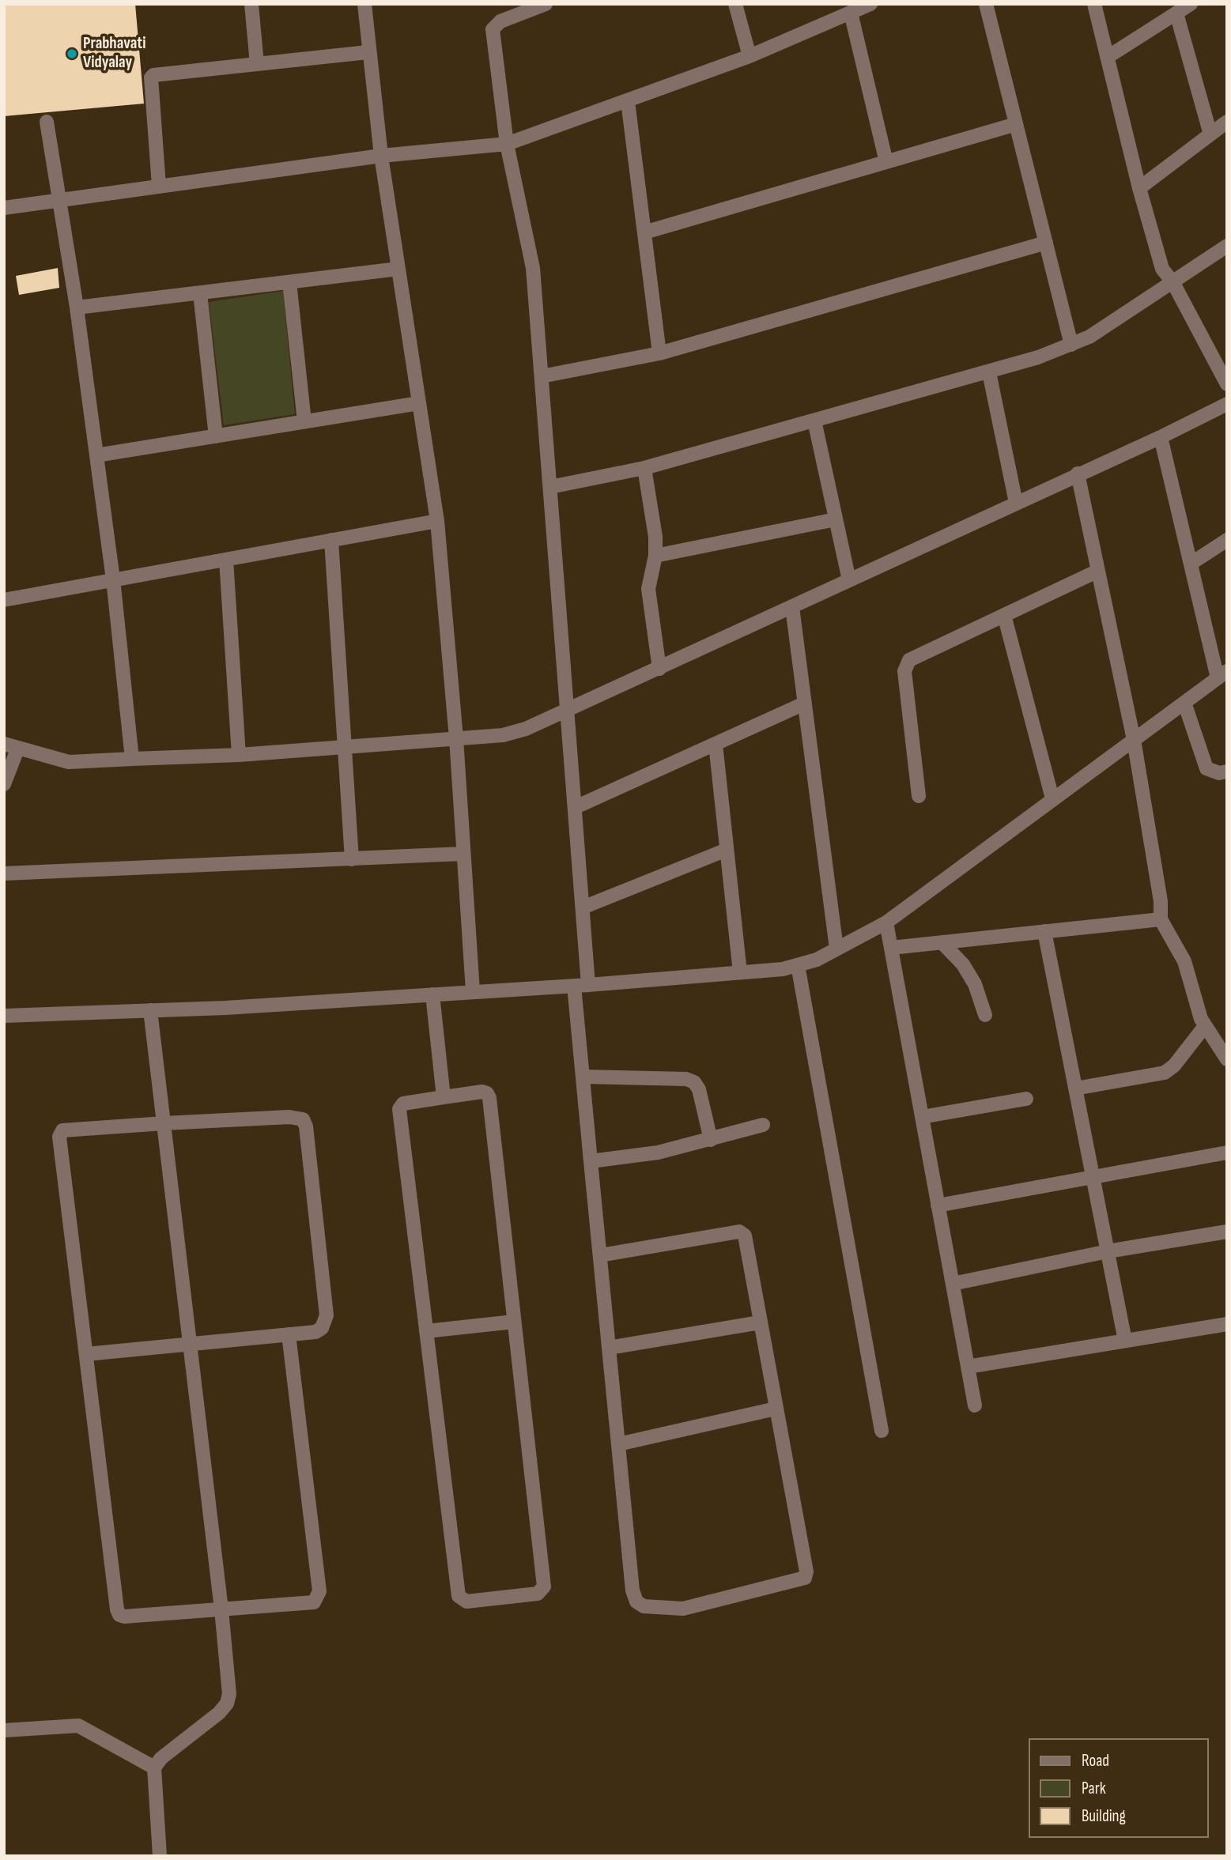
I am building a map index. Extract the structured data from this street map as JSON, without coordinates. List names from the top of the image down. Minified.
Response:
{"places":["Prabhavati Vidyalay"],"legend":["Road","Park","Building"]}
